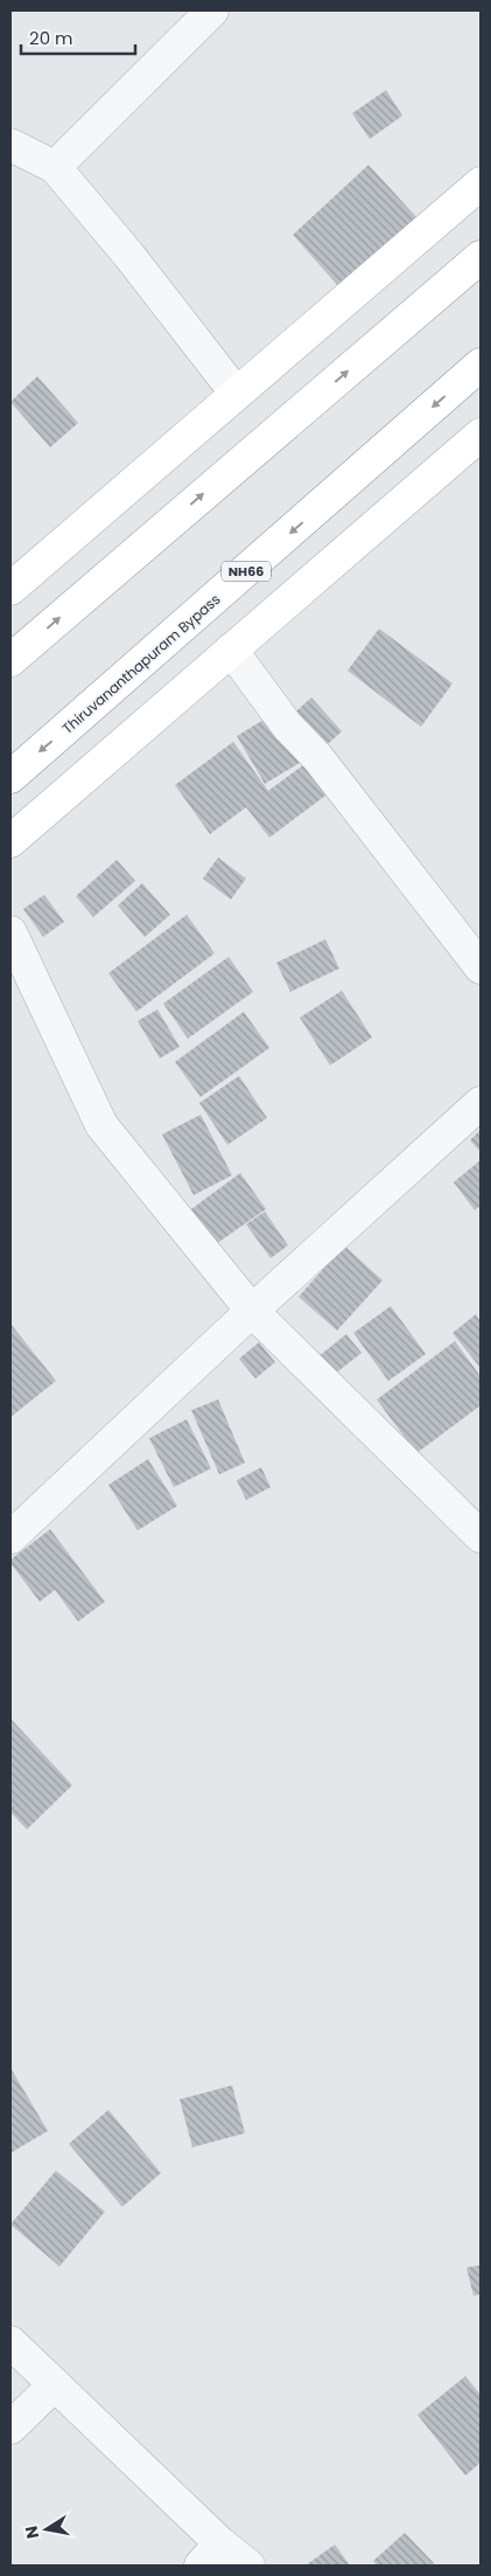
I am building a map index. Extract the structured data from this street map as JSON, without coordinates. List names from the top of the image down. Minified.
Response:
{"streets":{"main road":["NH66","Thiruvananthapuram Bypass"]},"scale_bar":"20 m","north":"left"}
